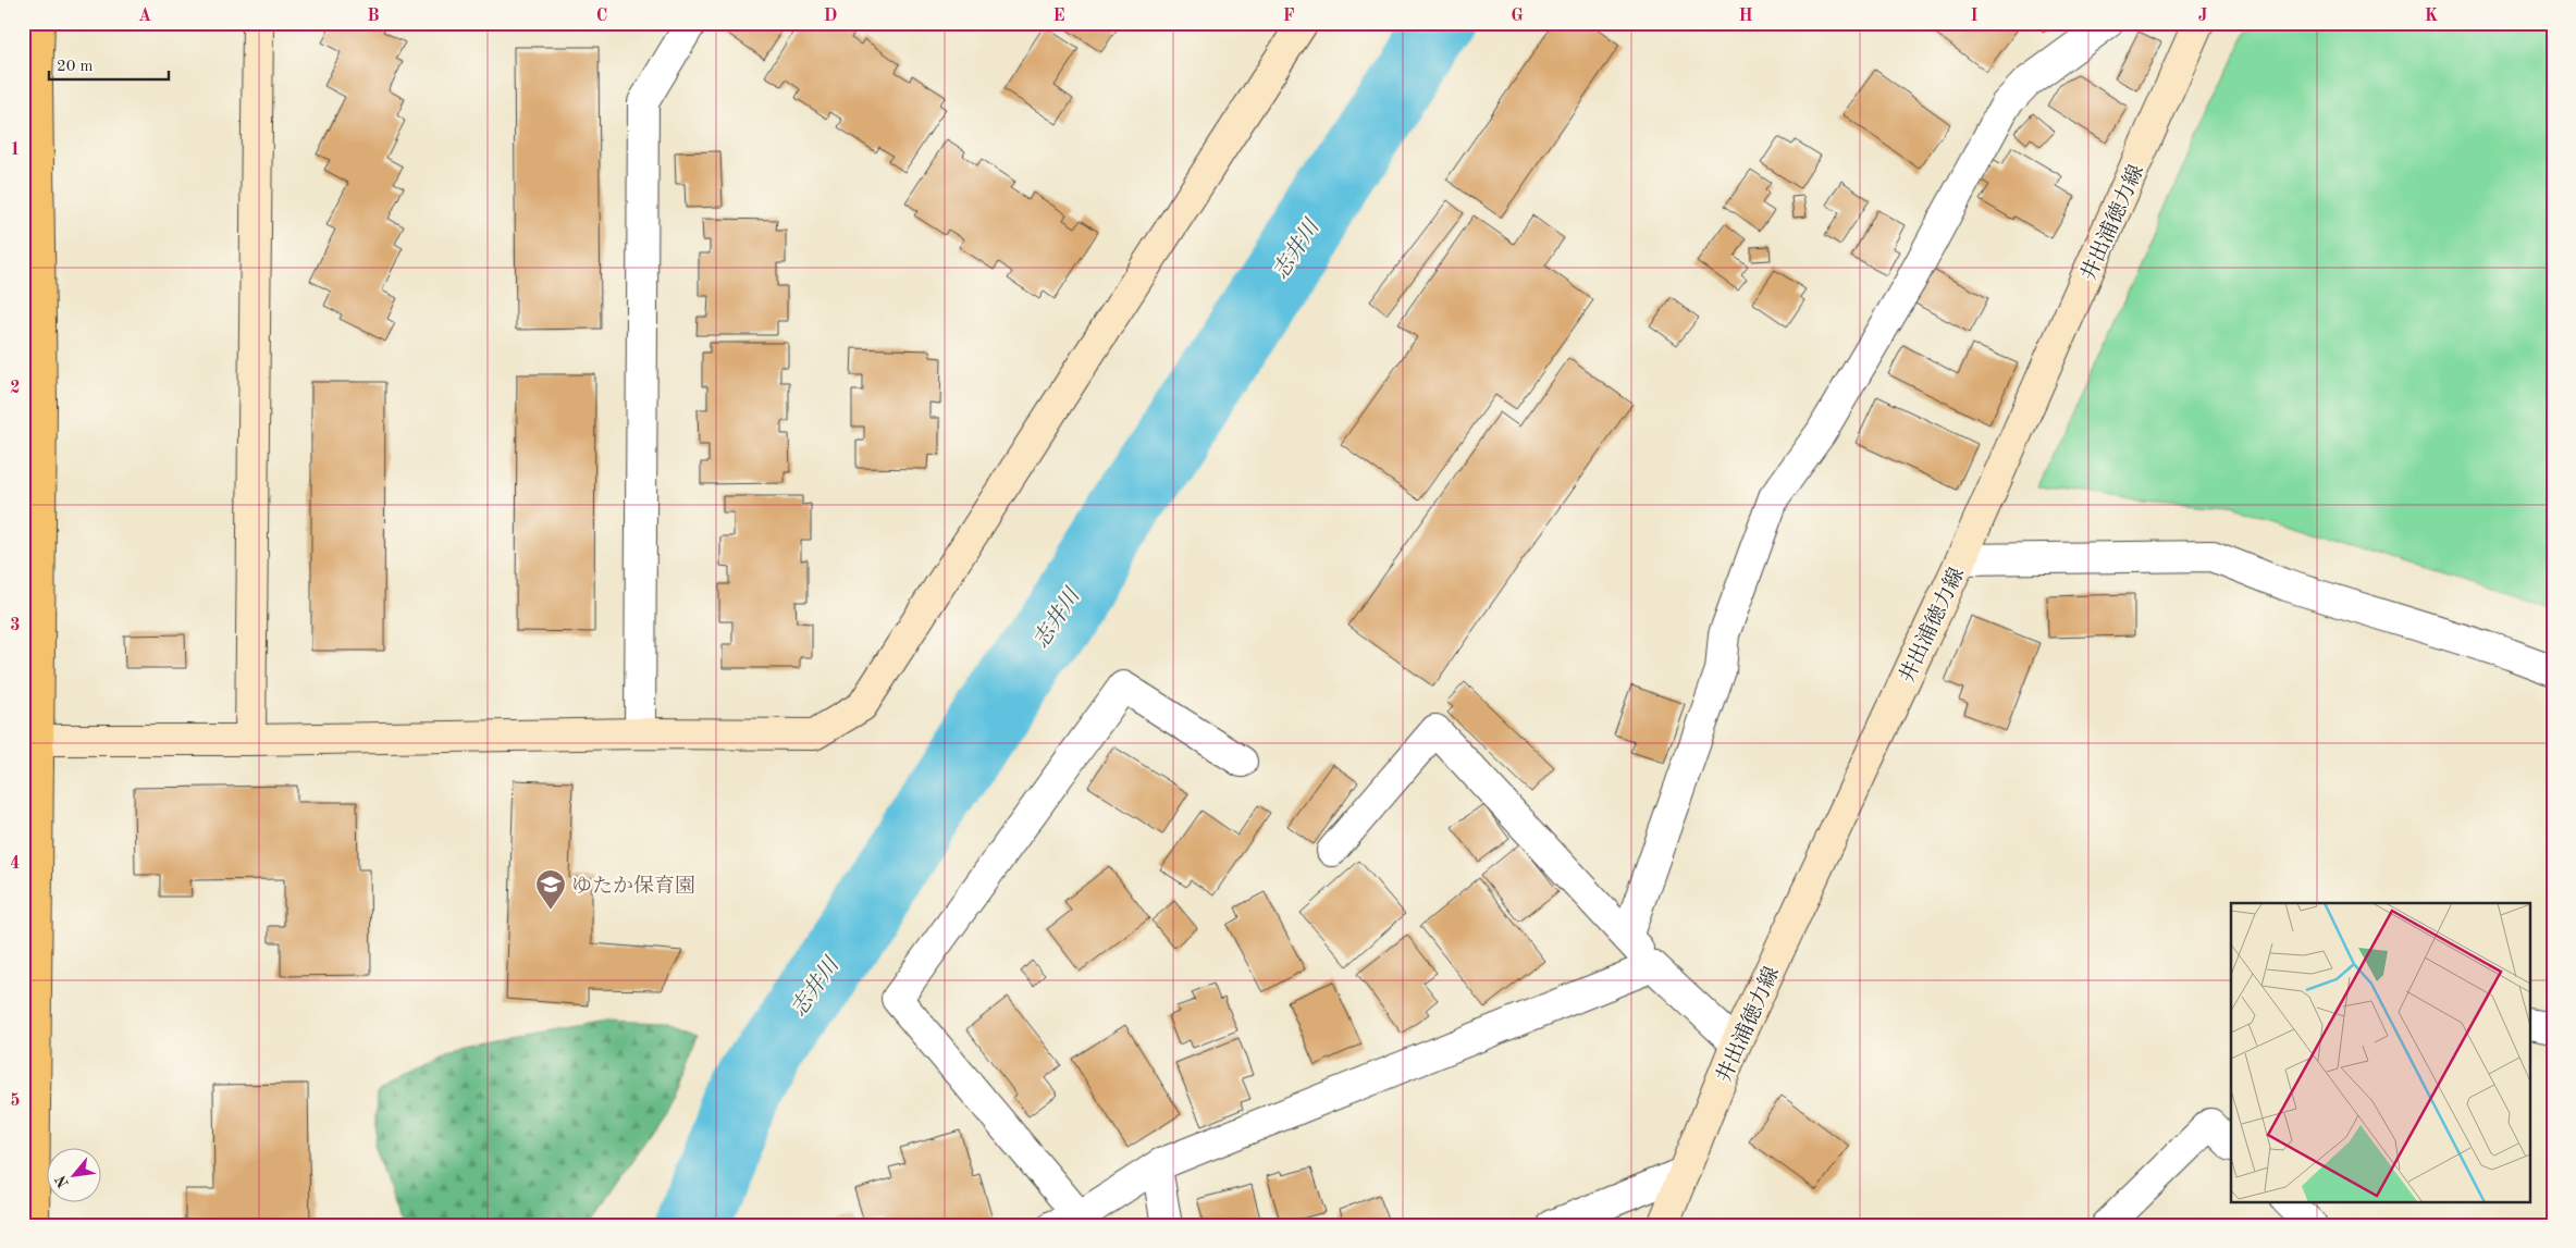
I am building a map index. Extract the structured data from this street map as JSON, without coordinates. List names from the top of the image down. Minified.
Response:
{"streets":{"street":["井出浦徳力線"]},"water":["志井川"],"places":{"school or university":["ゆたか保育園"]},"scale_bar":"20 m","north":"bottom left","grid":{"columns":["A","B","C","D","E","F","G","H","I","J","K"],"rows":["1","2","3","4","5"]}}
